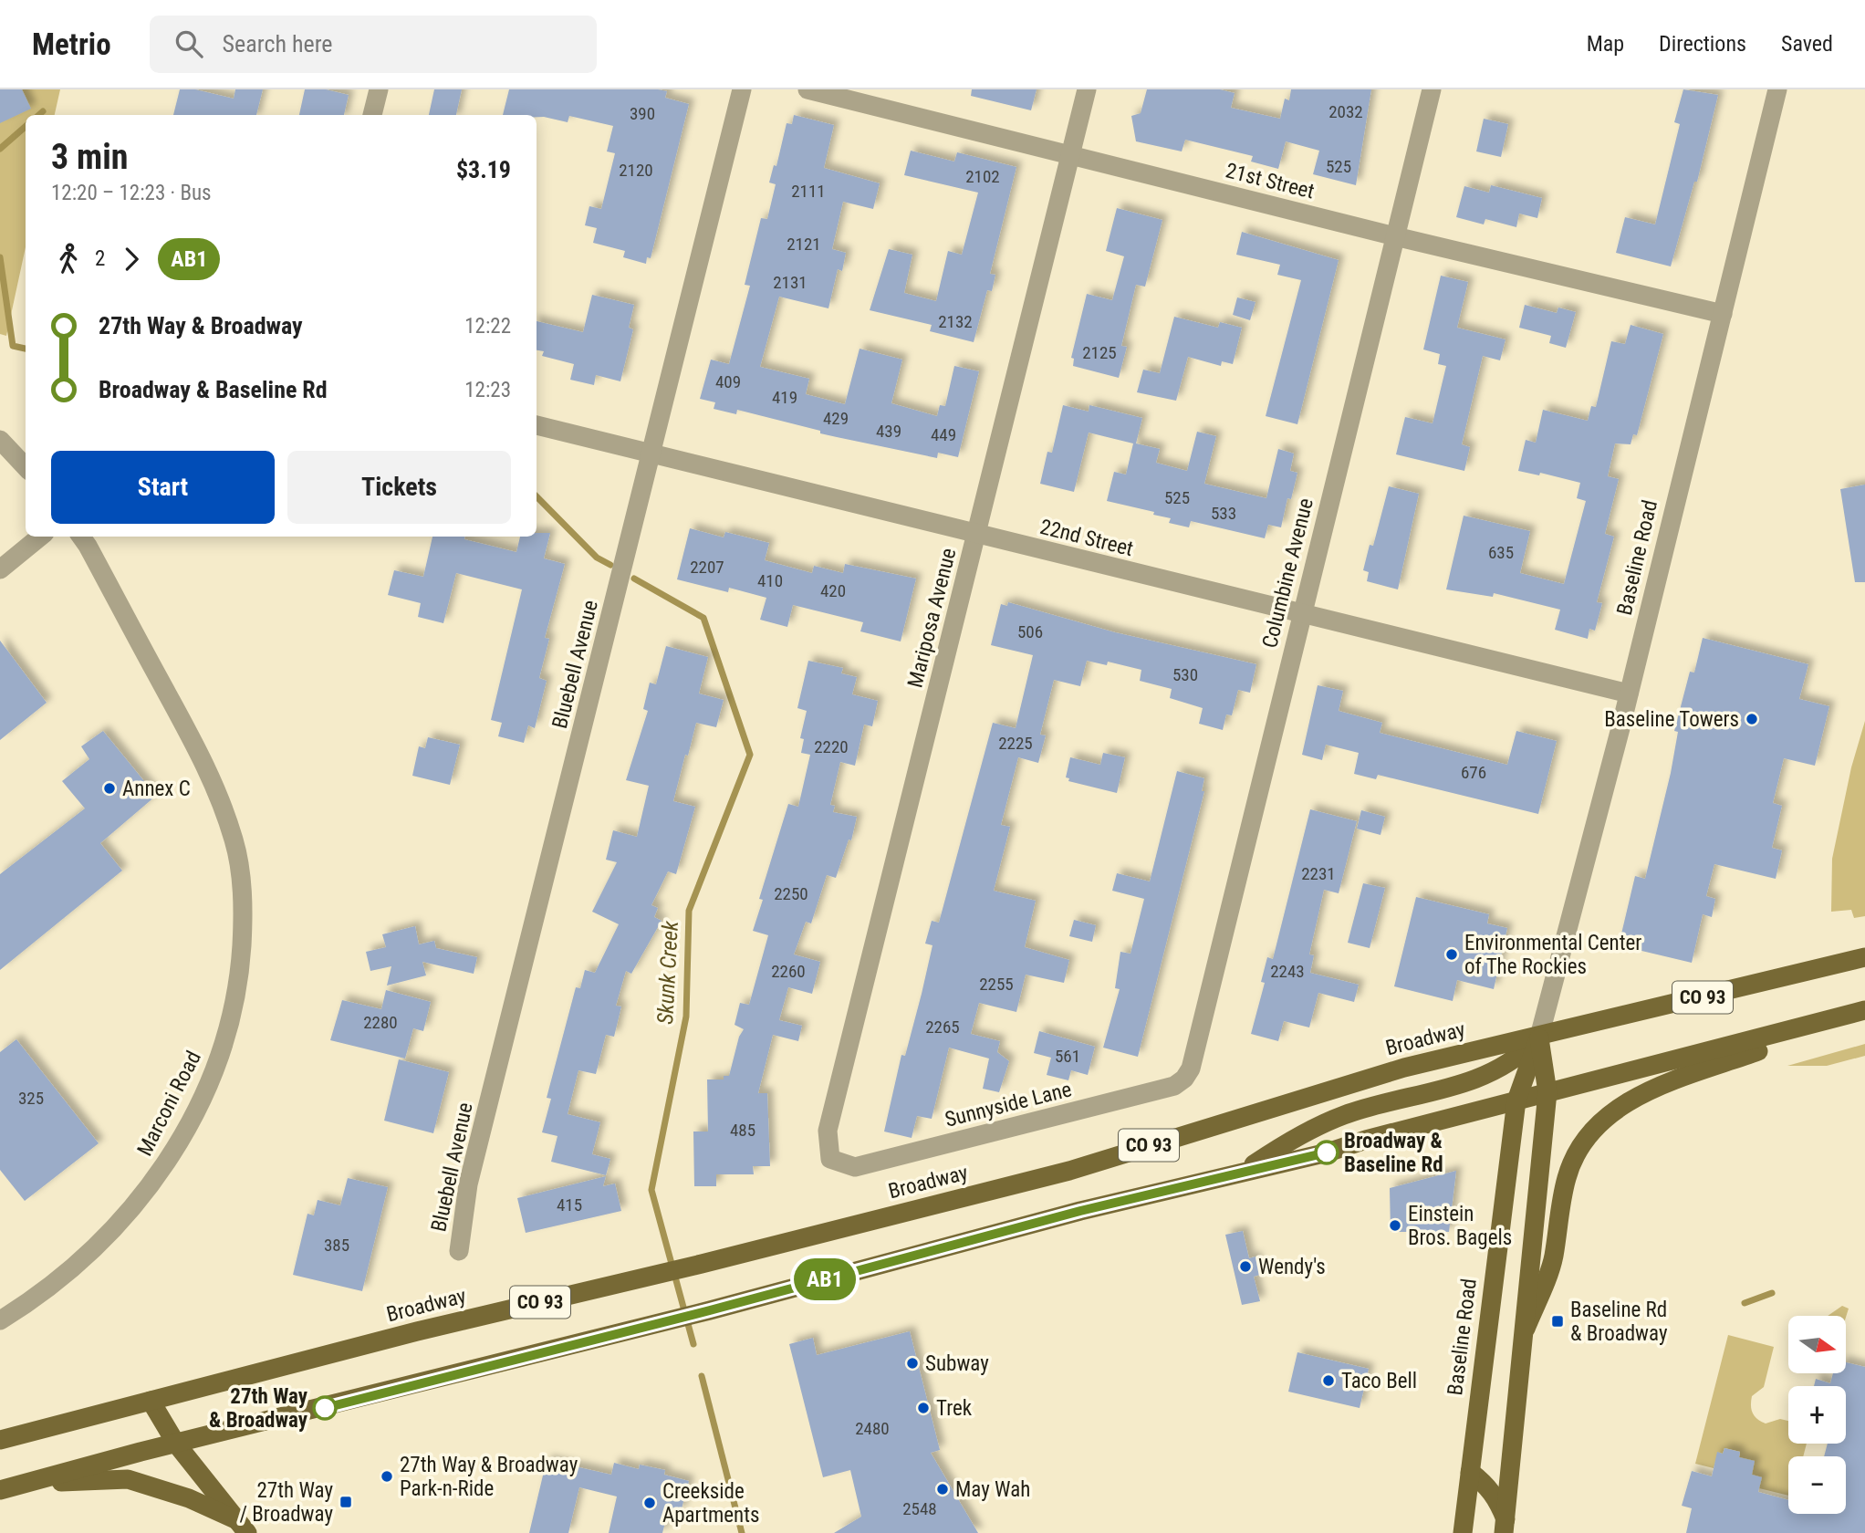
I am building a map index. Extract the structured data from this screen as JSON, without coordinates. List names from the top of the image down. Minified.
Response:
{"streets":{"main road":["Baseline Road","CO 93","Broadway"],"street":["21st Street","22nd Street","Columbine Avenue","Mariposa Avenue","Bluebell Avenue","Marconi Road","Sunnyside Lane"]},"crossings":[["21st Street","Baseline Road"],["21st Street","Columbine Avenue"],["21st Street","Mariposa Avenue"],["22nd Street","Baseline Road"],["22nd Street","Columbine Avenue"],["22nd Street","Mariposa Avenue"],["22nd Street","Bluebell Avenue"],["Baseline Road","CO 93"],["Baseline Road","Broadway"],["Columbine Avenue","Sunnyside Lane"],["Mariposa Avenue","Sunnyside Lane"]],"water":["Skunk Creek"],"places":{"other":["Baseline Towers","Annex C","Environmental Center of The Rockies","Broadway & Baseline Rd","Einstein Bros. Bagels","Wendy's","Subway","Taco Bell","27th Way & Broadway","Trek","27th Way & Broadway Park-n-Ride","May Wah","Creekside Apartments"],"transit":["Baseline Rd & Broadway","27th Way / Broadway"]},"lines":["bus line AB1"],"house_numbers":["2032","390","525","2120","2102","2111","2121","2131","2132","2125","409","419","429","439","449","525","533","635","2207","410","420","506","530","2225","2220","676","2231","2250","2260","2243","2255","2280","2265","561","325","485","415","385","2480","2548"],"north":"right","page":{"header":"Metrio","search":"Search here","nav":["Map","Directions","Saved"],"on_map":"AB1","heading":["3 min","12:20 – 12:23 · Bus","$3.19"],"legs":["2","AB1"],"list":[{"name":"27th Way & Broadway","value":"12:22"},{"name":"Broadway & Baseline Rd","value":"12:23"}],"buttons":["Start","Tickets"],"map_buttons":["+","−"]}}
